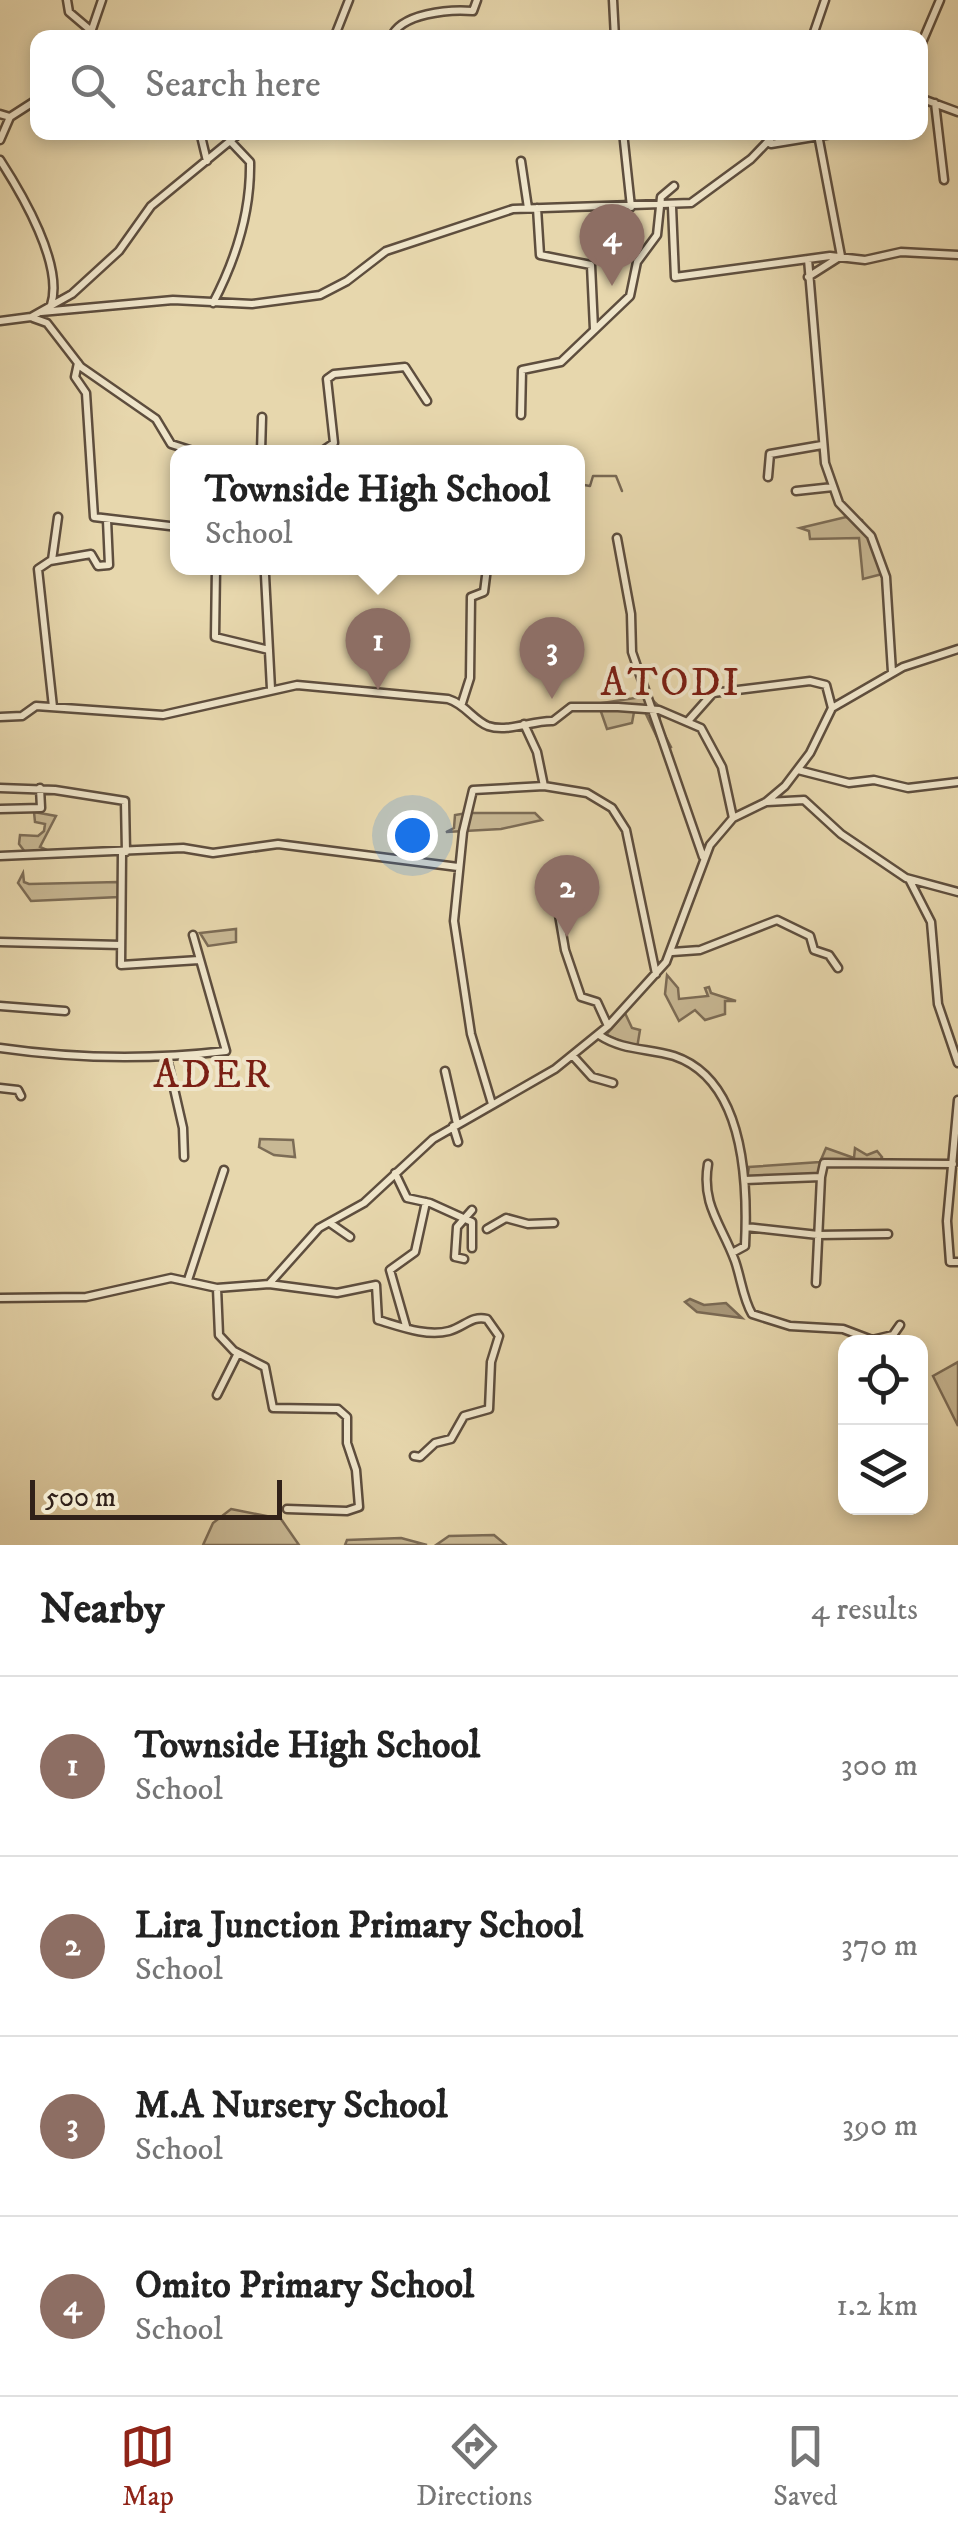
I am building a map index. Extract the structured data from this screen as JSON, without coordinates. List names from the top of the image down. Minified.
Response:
{"districts":["ATODI","ADER"],"scale_bar":"500 m","page":{"search":"Search here","pins":["4","1","3","2"],"popup":["Townside High School","School"],"scale":"500 m","heading":["Nearby","4 results"],"list":[{"mark":"1","name":"Townside High School","note":"School","value":"300 m"},{"mark":"2","name":"Lira Junction Primary School","note":"School","value":"370 m"},{"mark":"3","name":"M.A Nursery School","note":"School","value":"390 m"},{"mark":"4","name":"Omito Primary School","note":"School","value":"1.2 km"}],"nav":["Map","Directions","Saved"]}}
